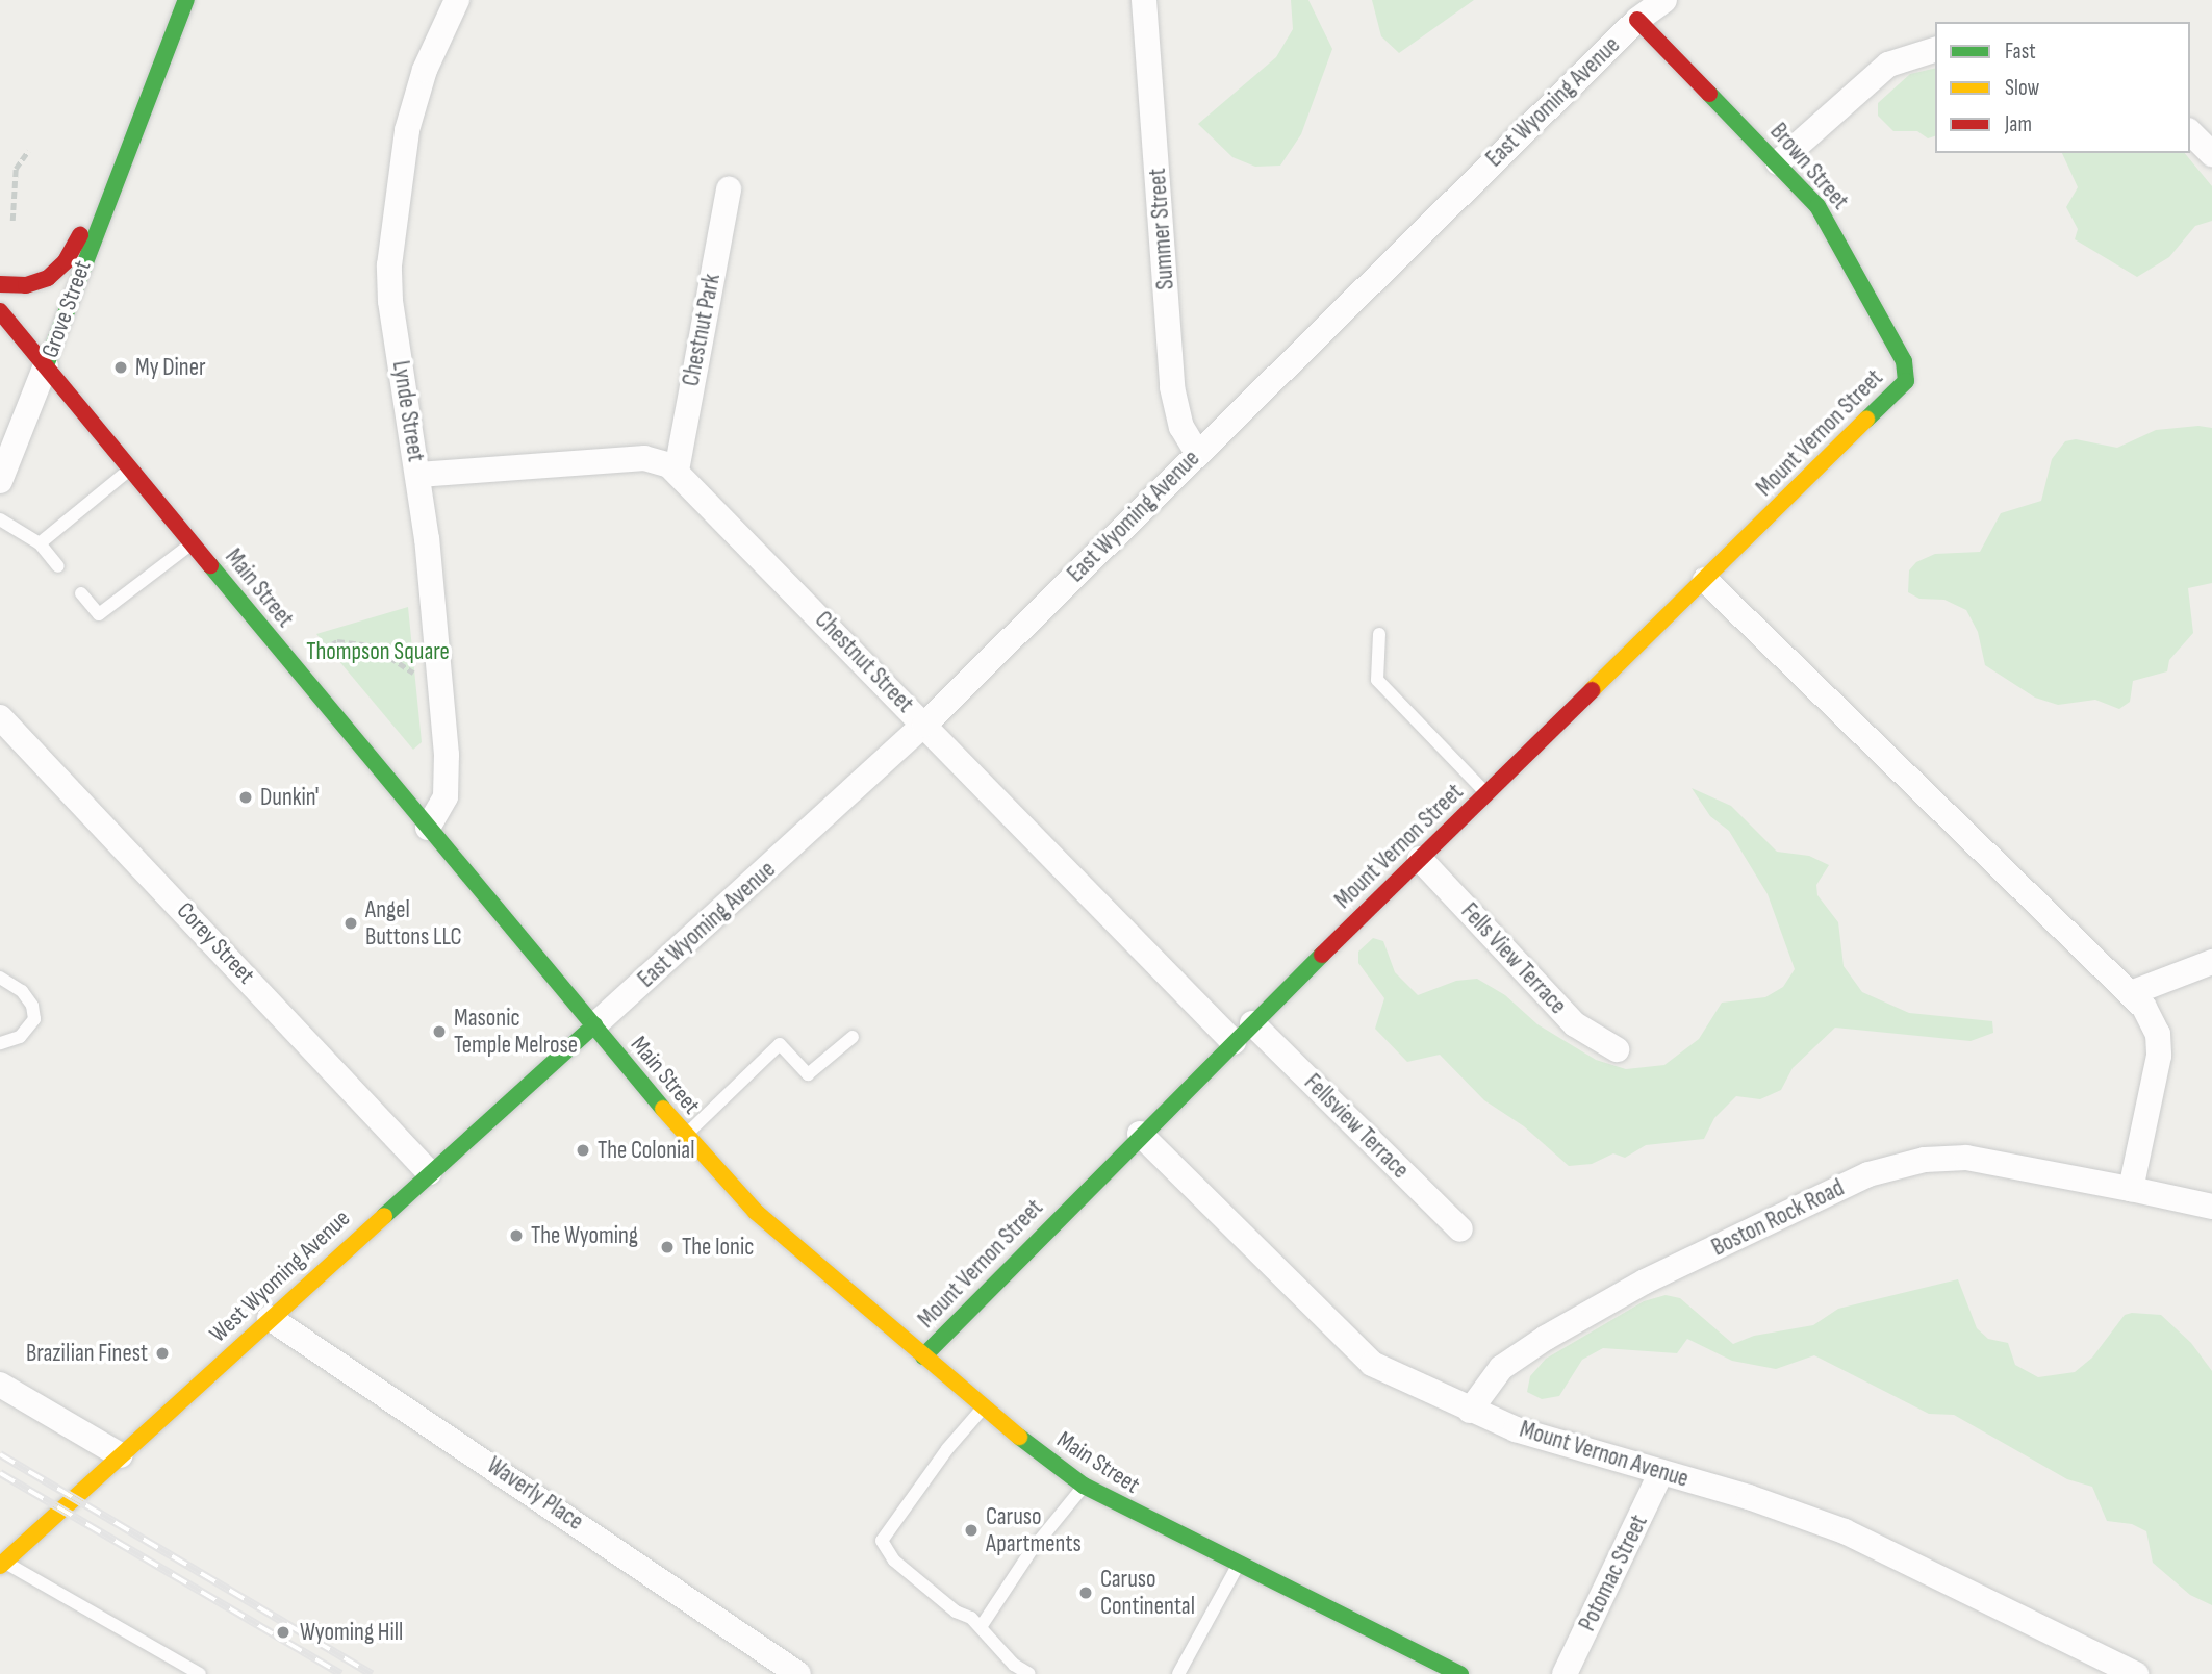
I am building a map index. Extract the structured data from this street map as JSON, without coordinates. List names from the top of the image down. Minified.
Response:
{"streets":{"main road":["Brown Street","Grove Street","Mount Vernon Street","Main Street","West Wyoming Avenue"],"street":["East Wyoming Avenue","Summer Street","Chestnut Park","Lynde Street","Chestnut Street","Corey Street","Fells View Terrace","Fellsview Terrace","Boston Rock Road","Mount Vernon Avenue","Waverly Place","Potomac Street"]},"crossings":[["East Wyoming Avenue","Brown Street"],["East Wyoming Avenue","Summer Street"],["East Wyoming Avenue","Main Street"],["East Wyoming Avenue","Chestnut Street"],["East Wyoming Avenue","West Wyoming Avenue"],["Brown Street","Mount Vernon Street"],["Grove Street","Main Street"],["Chestnut Park","Chestnut Street"],["Lynde Street","Main Street"],["Lynde Street","Chestnut Street"],["Mount Vernon Street","Main Street"],["Mount Vernon Street","Chestnut Street"],["Mount Vernon Street","Fells View Terrace"],["Mount Vernon Street","Fellsview Terrace"],["Mount Vernon Street","Mount Vernon Avenue"],["Main Street","West Wyoming Avenue"],["Corey Street","West Wyoming Avenue"],["Boston Rock Road","Mount Vernon Avenue"],["West Wyoming Avenue","Waverly Place"],["Mount Vernon Avenue","Potomac Street"]],"parks":["Thompson Square"],"places":["My Diner","Dunkin'","Angel Buttons LLC","Masonic Temple Melrose","The Colonial","The Wyoming","The Ionic","Brazilian Finest","Caruso Apartments","Caruso Continental","Wyoming Hill"],"legend":["Fast","Slow","Jam"]}
